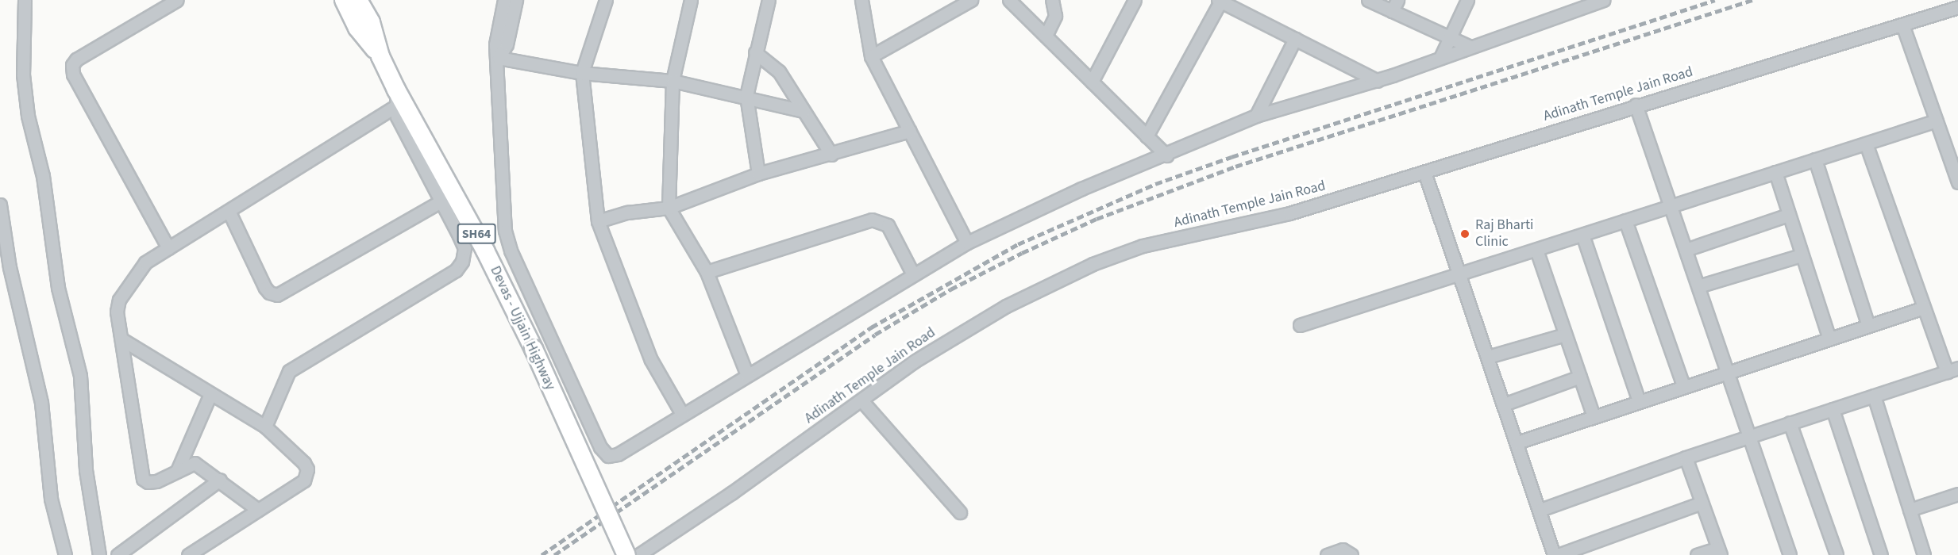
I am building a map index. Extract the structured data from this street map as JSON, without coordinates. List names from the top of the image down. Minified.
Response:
{"streets":{"main road":["SH64","Devas - Ujjain Highway"],"street":["Adinath Temple Jain Road"]},"places":["Raj Bharti Clinic"]}
